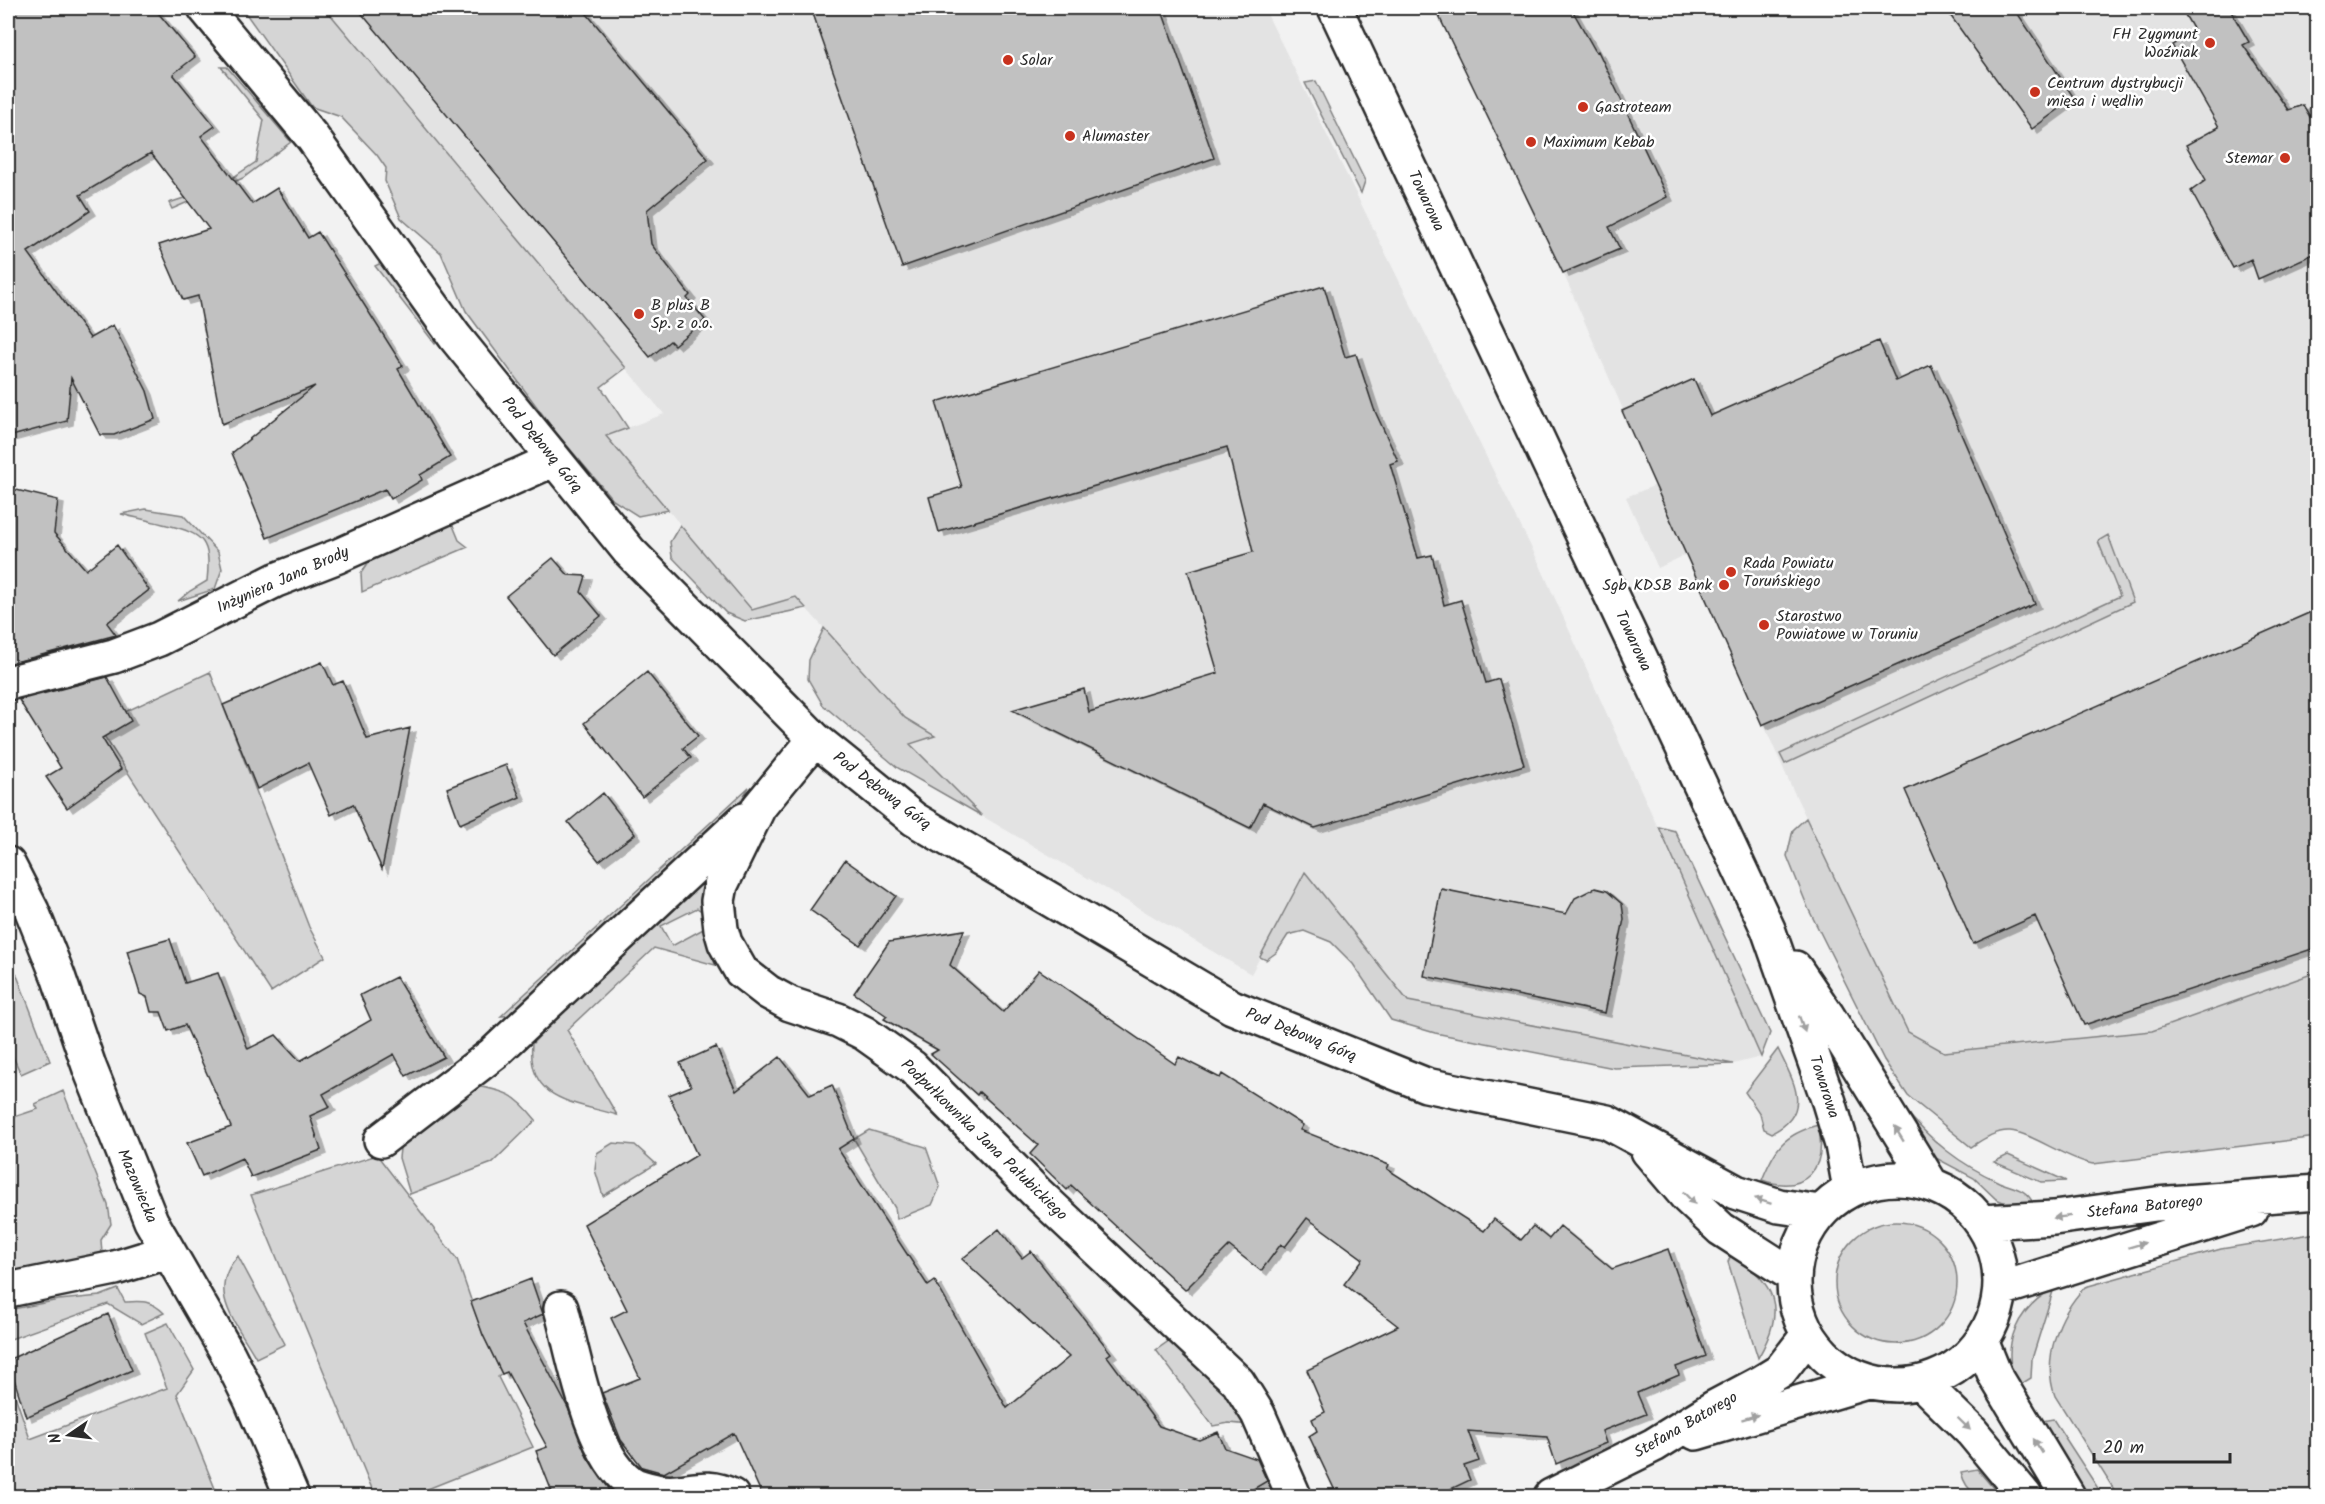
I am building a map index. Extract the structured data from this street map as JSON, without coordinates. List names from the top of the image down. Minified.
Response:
{"streets":{"street":["Towarowa","Pod Dębową Górą","Inżyniera Jana Brody","Podpułkownika Jana Pałubickiego","Mazowiecka","Stefana Batorego"]},"crossings":[["Towarowa","Pod Dębową Górą"],["Towarowa","Stefana Batorego"],["Pod Dębową Górą","Inżyniera Jana Brody"],["Pod Dębową Górą","Podpułkownika Jana Pałubickiego"],["Pod Dębową Górą","Stefana Batorego"]],"places":["FH Zygmunt Woźniak","Solar","Centrum dystrybucji mięsa i wędlin","Gastroteam","Alumaster","Maximum Kebab","Stemar","B plus B Sp. z o.o.","Rada Powiatu Toruńskiego","Sgb KDSB Bank","Starostwo Powiatowe w Toruniu"],"scale_bar":"20 m","north":"left"}
